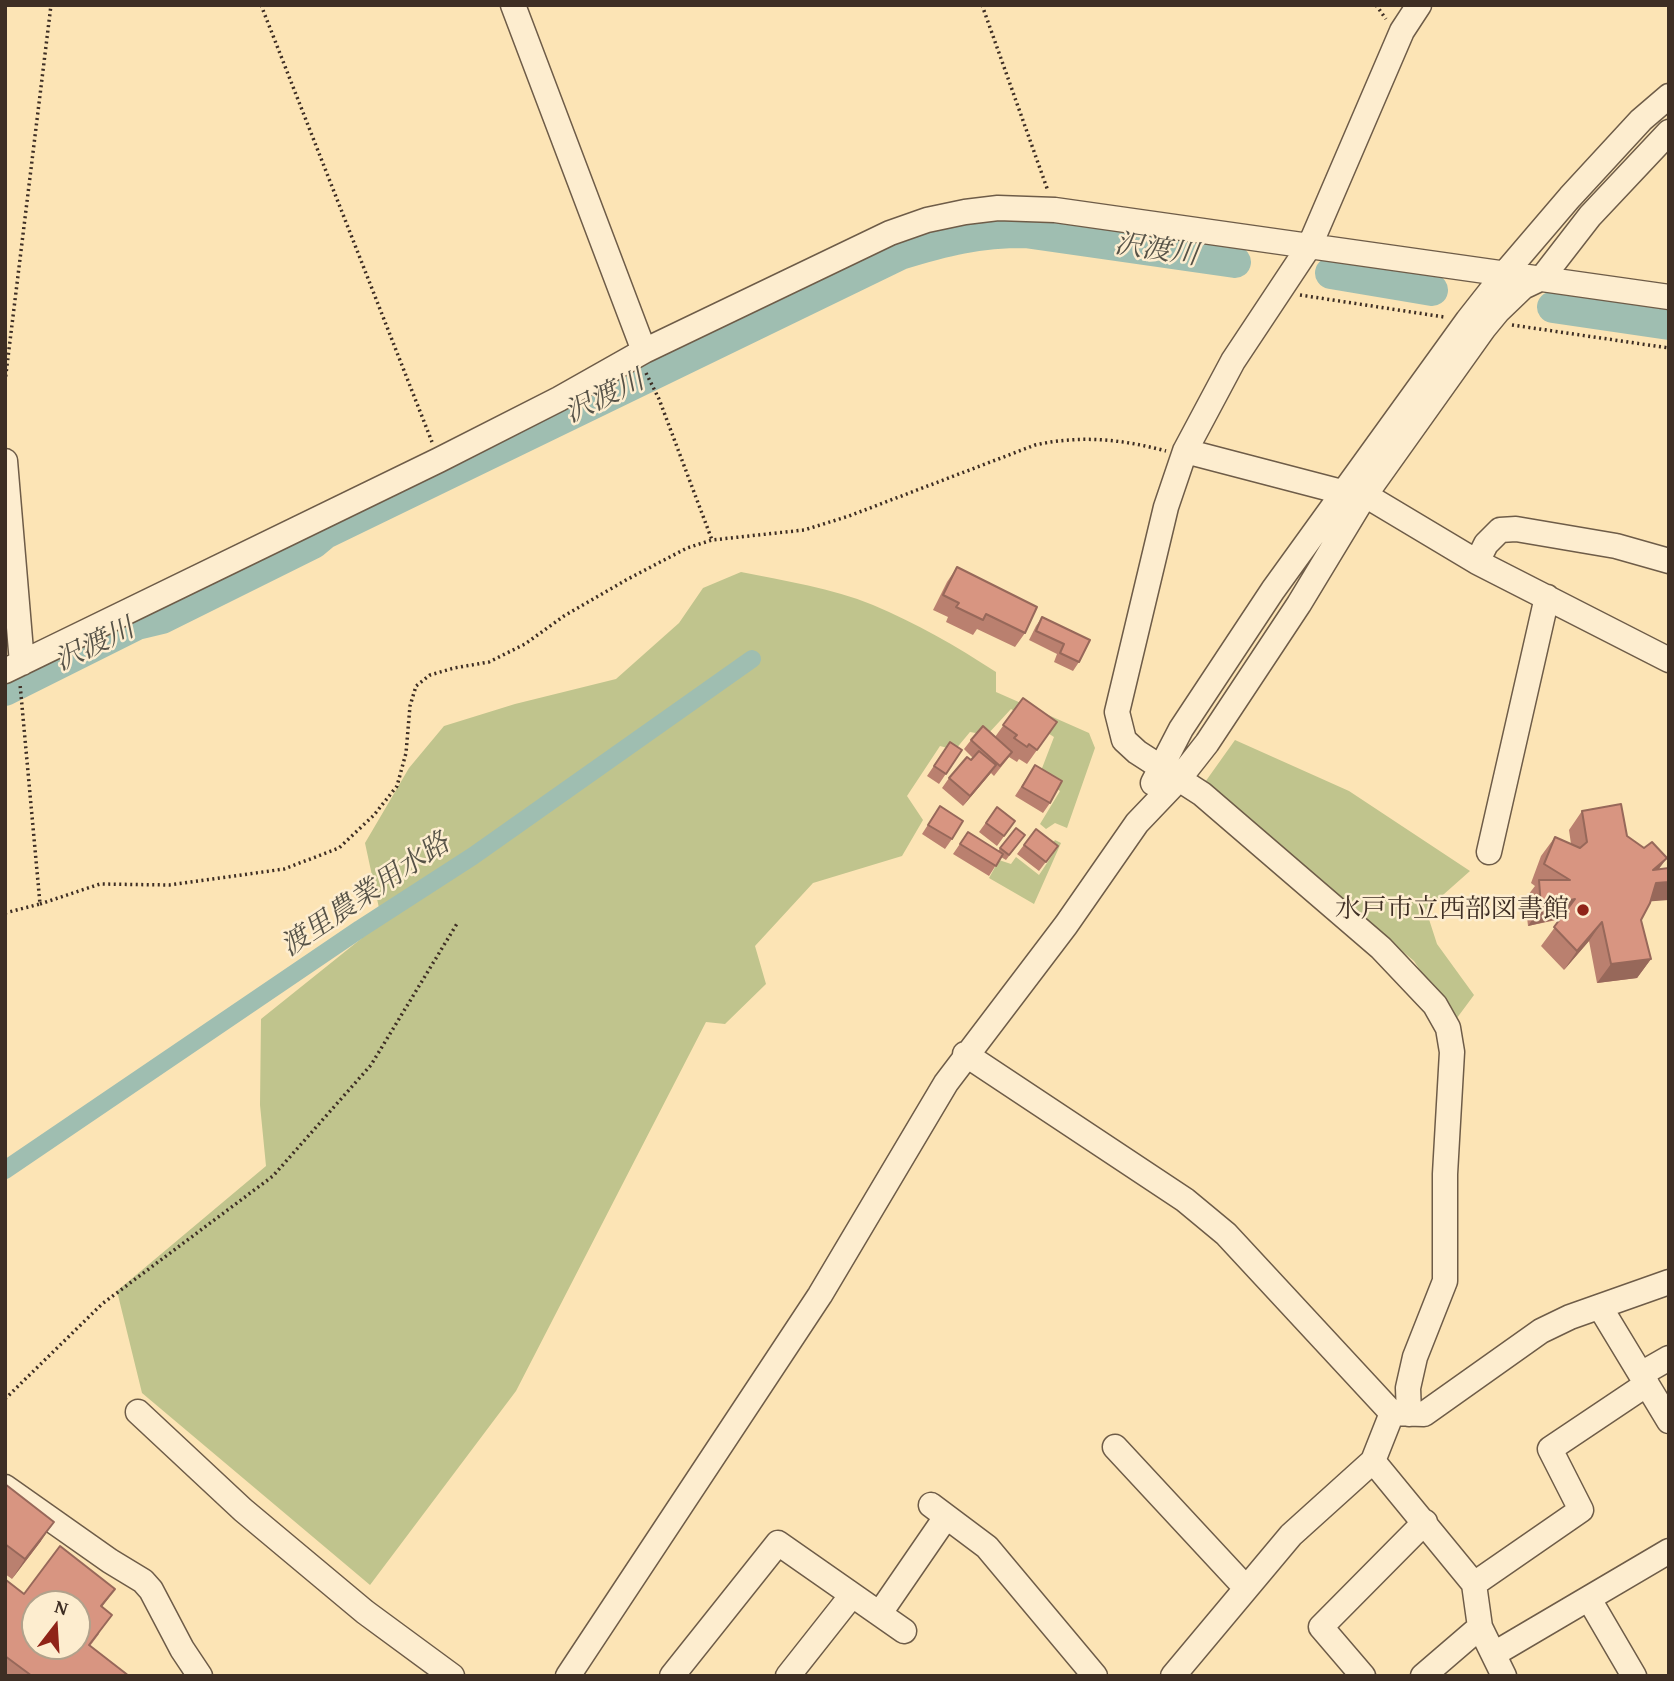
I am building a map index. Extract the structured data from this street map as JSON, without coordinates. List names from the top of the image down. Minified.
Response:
{"water":["沢渡川","渡里農業用水路"],"places":["水戸市立西部図書館"],"north":"top"}
